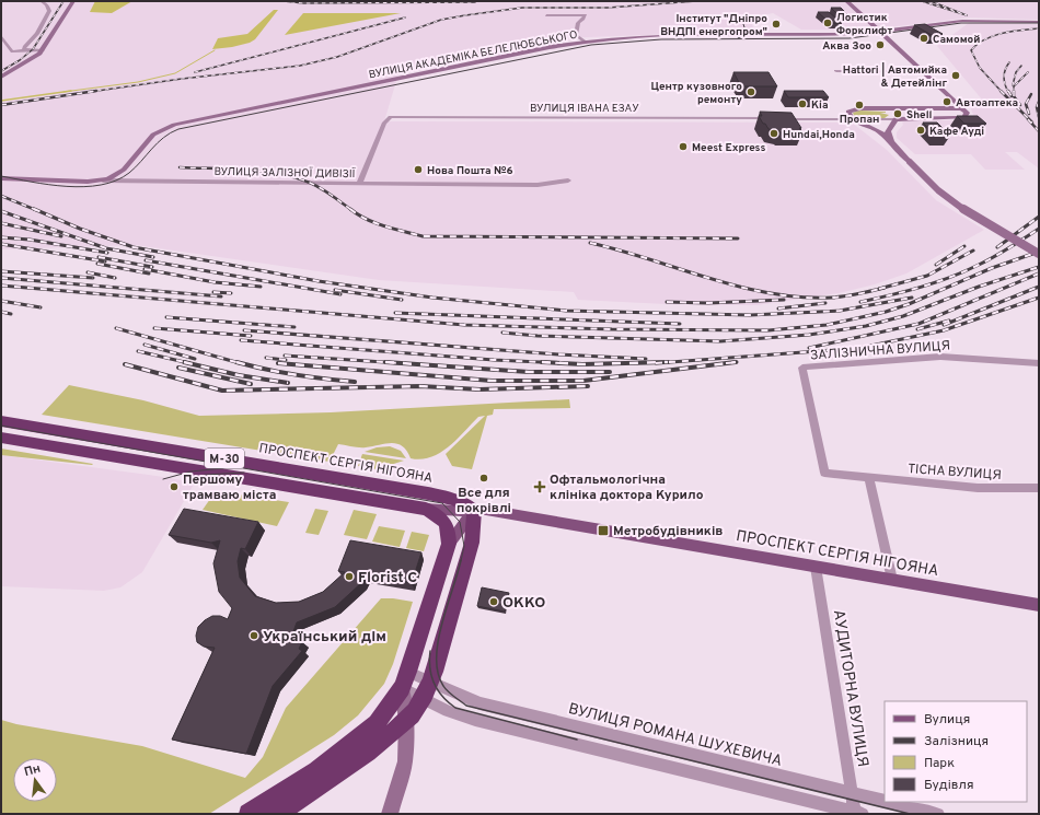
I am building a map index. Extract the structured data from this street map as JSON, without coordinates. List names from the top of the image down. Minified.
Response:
{"streets":{"highway":["М-30","ПРОСПЕКТ СЕРГІЯ НІГОЯНА"],"street":["ВУЛИЦЯ АКАДЕМІКА БЕЛЕЛЮБСЬКОГО","ВУЛИЦЯ ІВАНА ЕЗАУ","ВУЛИЦЯ ЗАЛІЗНОЇ ДИВІЗІЇ","ЗАЛІЗНИЧНА ВУЛИЦЯ","ТІСНА ВУЛИЦЯ","АУДИТОРНА ВУЛИЦЯ","ВУЛИЦЯ РОМАНА ШУХЕВИЧА"]},"crossings":[["ВУЛИЦЯ АКАДЕМІКА БЕЛЕЛЮБСЬКОГО","ВУЛИЦЯ ЗАЛІЗНОЇ ДИВІЗІЇ"],["ВУЛИЦЯ ІВАНА ЕЗАУ","ВУЛИЦЯ ЗАЛІЗНОЇ ДИВІЗІЇ"],["ЗАЛІЗНИЧНА ВУЛИЦЯ","ТІСНА ВУЛИЦЯ"],["М-30","ПРОСПЕКТ СЕРГІЯ НІГОЯНА"],["М-30","ВУЛИЦЯ РОМАНА ШУХЕВИЧА"],["ПРОСПЕКТ СЕРГІЯ НІГОЯНА","АУДИТОРНА ВУЛИЦЯ"],["АУДИТОРНА ВУЛИЦЯ","ВУЛИЦЯ РОМАНА ШУХЕВИЧА"]],"places":{"other":["Логистик Форклифт","Інститут \"Дніпро ВНДПІ енергопром\"","Самомой","Аква Зоо","Hattori | Автомийка & Детейлінг","Центр кузовного ремонту","Автоаптека","Kia","Пропан","Shell","Кафе Ауді","Hundai,Honda","Meest Express","Нова Пошта №6","Все для покрівлі","Першому трамваю міста","Florist C","OKKO","Український дім"],"health":["Офтальмологічна клініка доктора Курило"],"transit":["Метробудівників"]},"legend":["Вулиця","Залізниця","Парк","Будівля"],"north":"top"}
